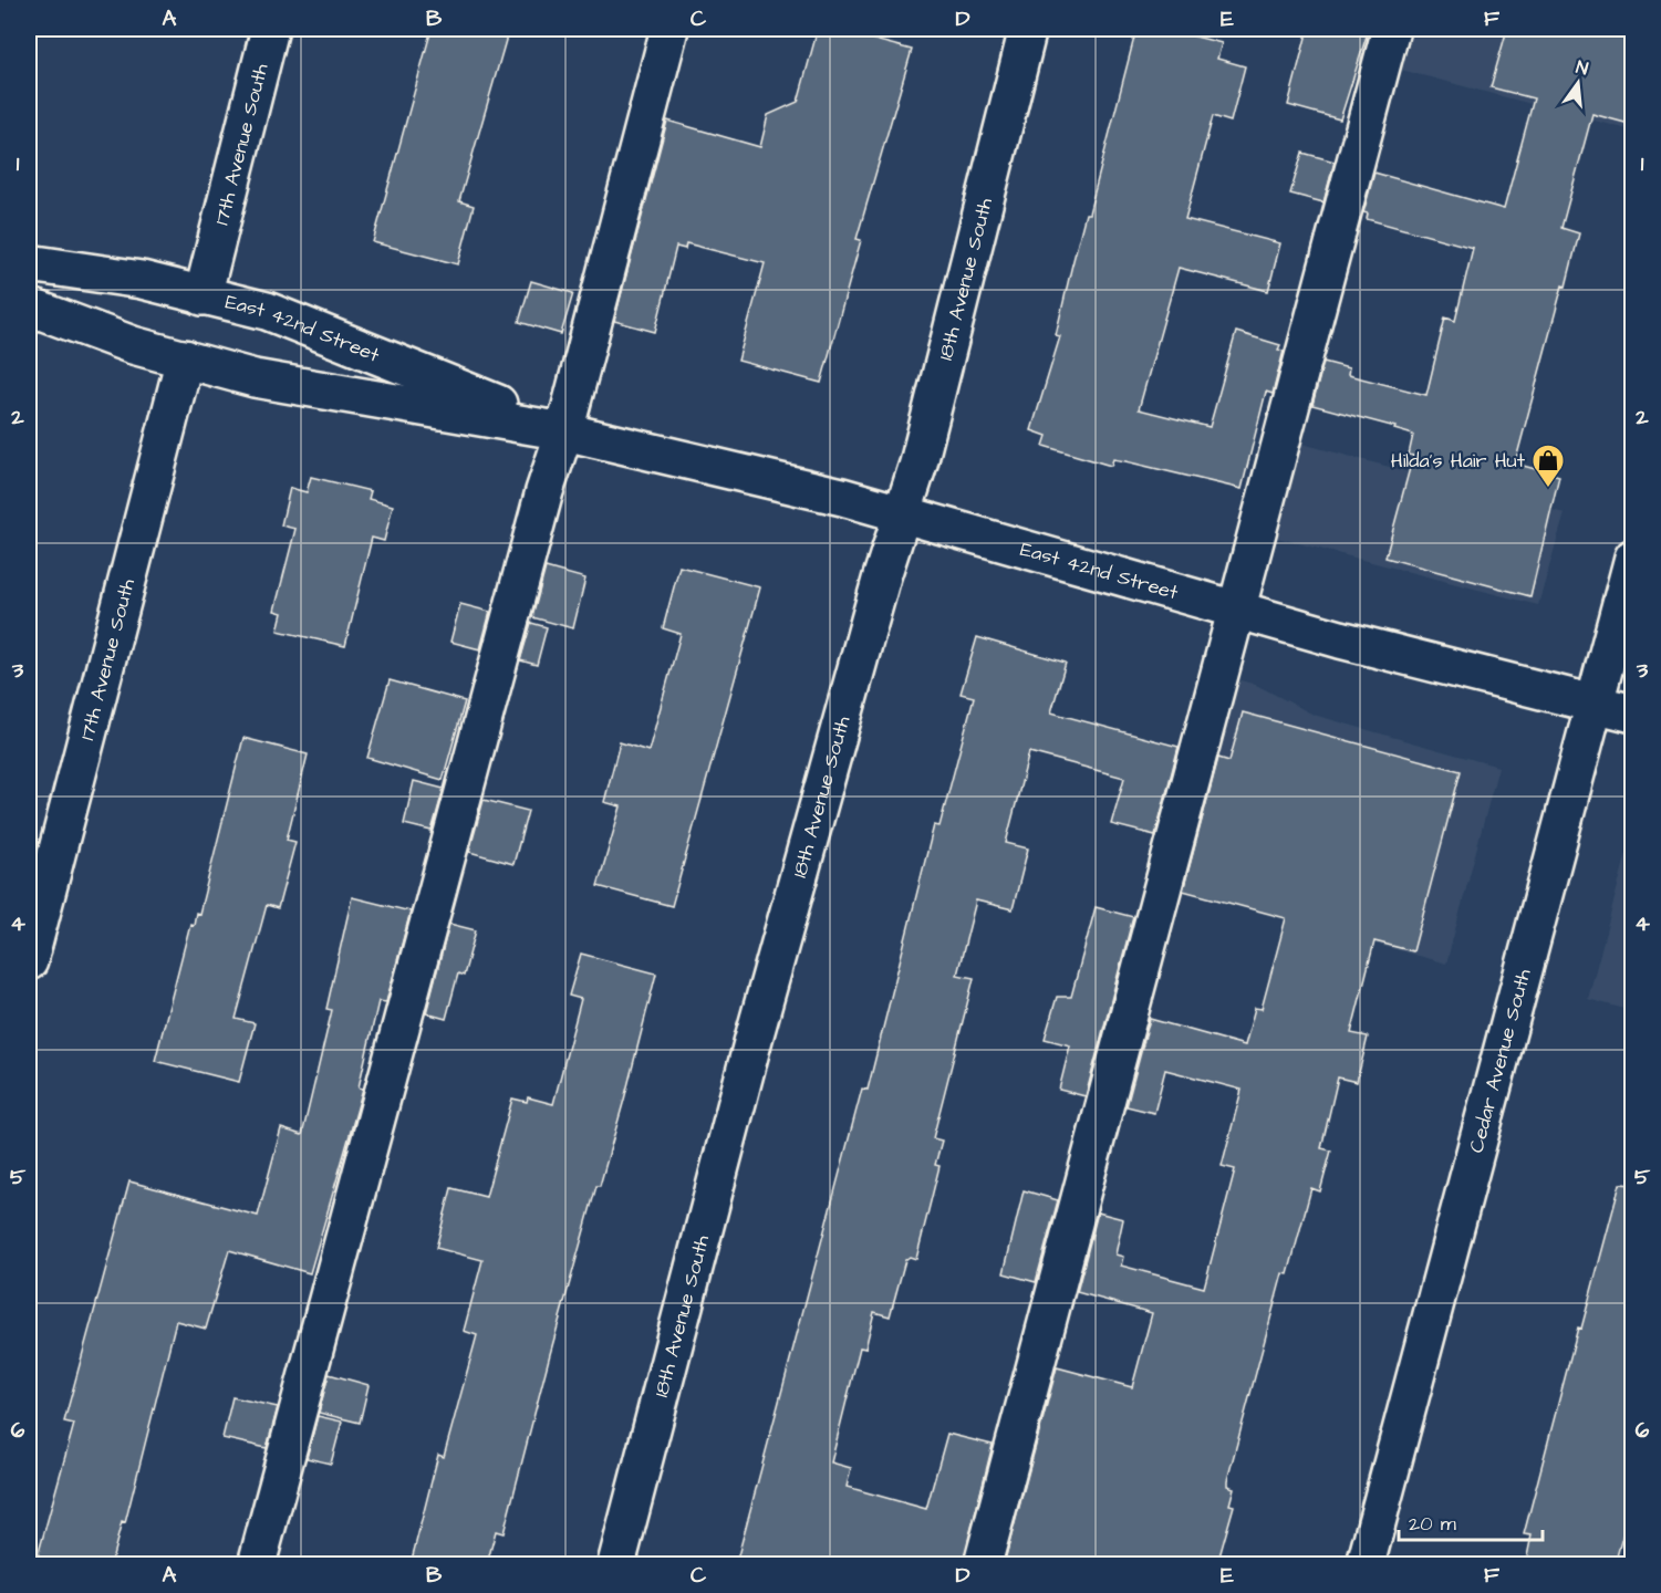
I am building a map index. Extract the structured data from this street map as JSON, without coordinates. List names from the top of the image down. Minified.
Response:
{"streets":{"street":["17th Avenue South","18th Avenue South","East 42nd Street","Cedar Avenue South"]},"crossings":[["17th Avenue South","East 42nd Street"],["18th Avenue South","East 42nd Street"],["East 42nd Street","Cedar Avenue South"]],"places":{"shop":["Hilda's Hair Hut"]},"scale_bar":"20 m","north":"top","grid":{"columns":["A","B","C","D","E","F"],"rows":["1","2","3","4","5","6"]}}
